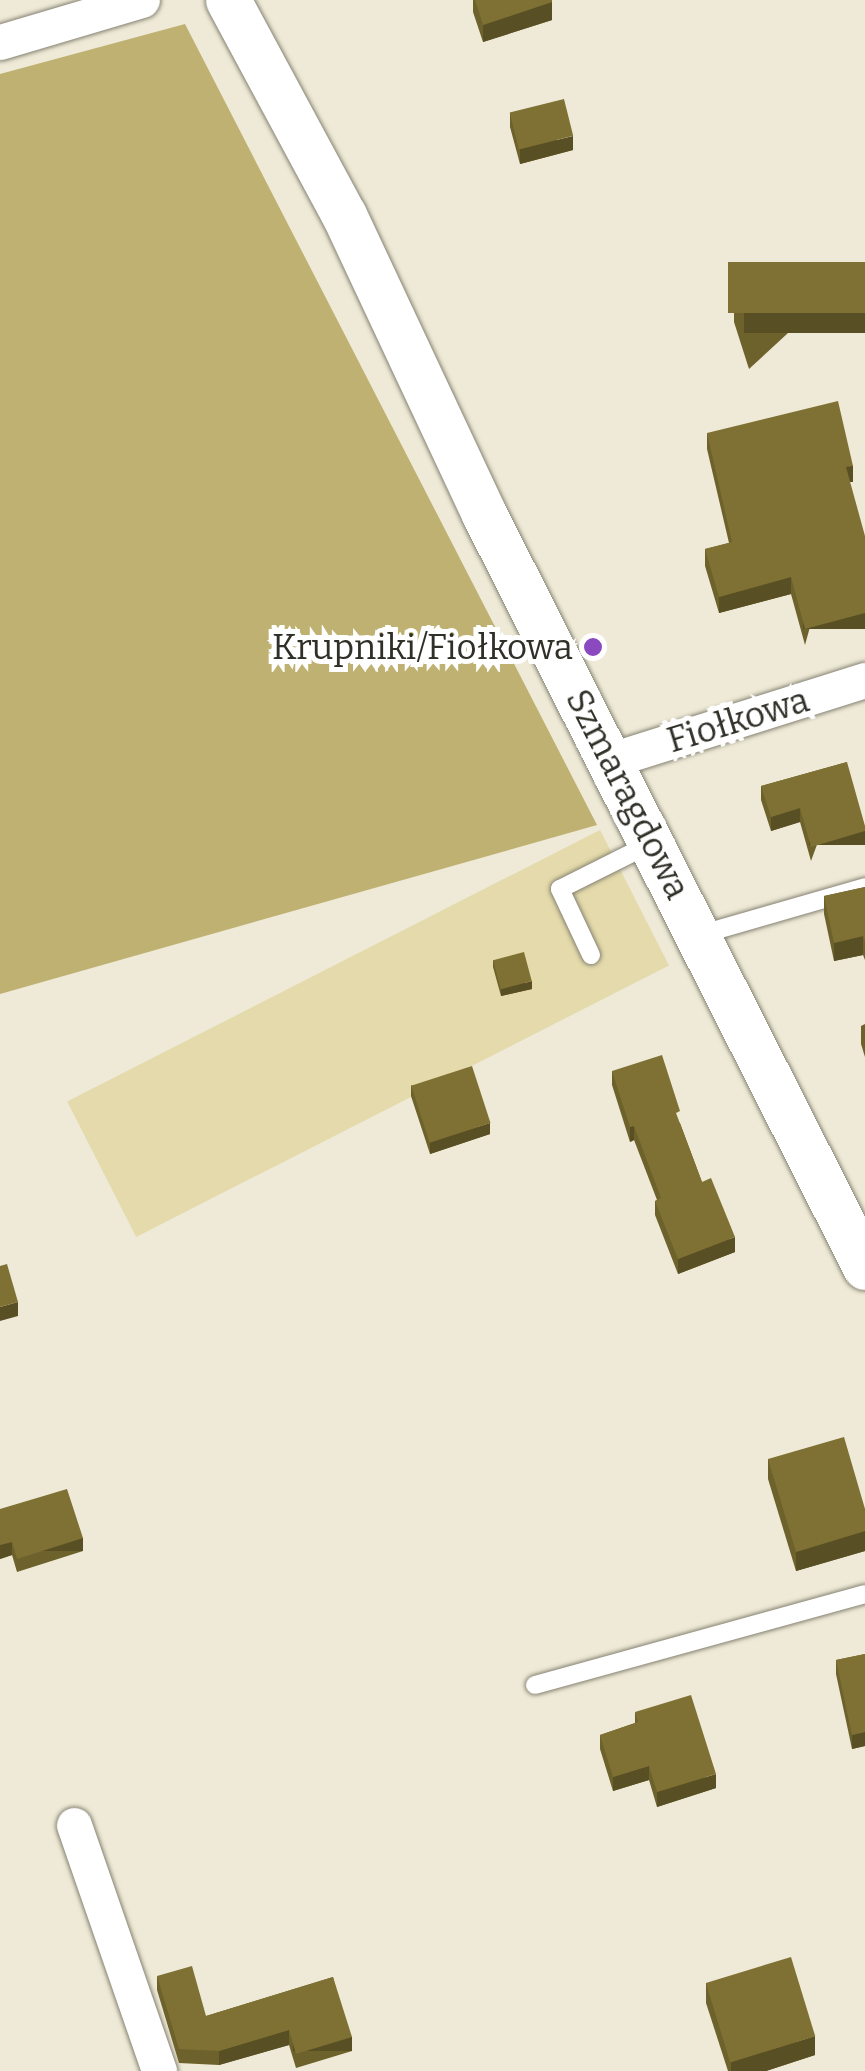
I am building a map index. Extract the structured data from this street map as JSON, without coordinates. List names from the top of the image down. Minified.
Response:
{"streets":{"street":["Fiołkowa","Szmaragdowa"]},"crossings":[["Fiołkowa","Szmaragdowa"]],"places":["Krupniki/Fiołkowa"]}
